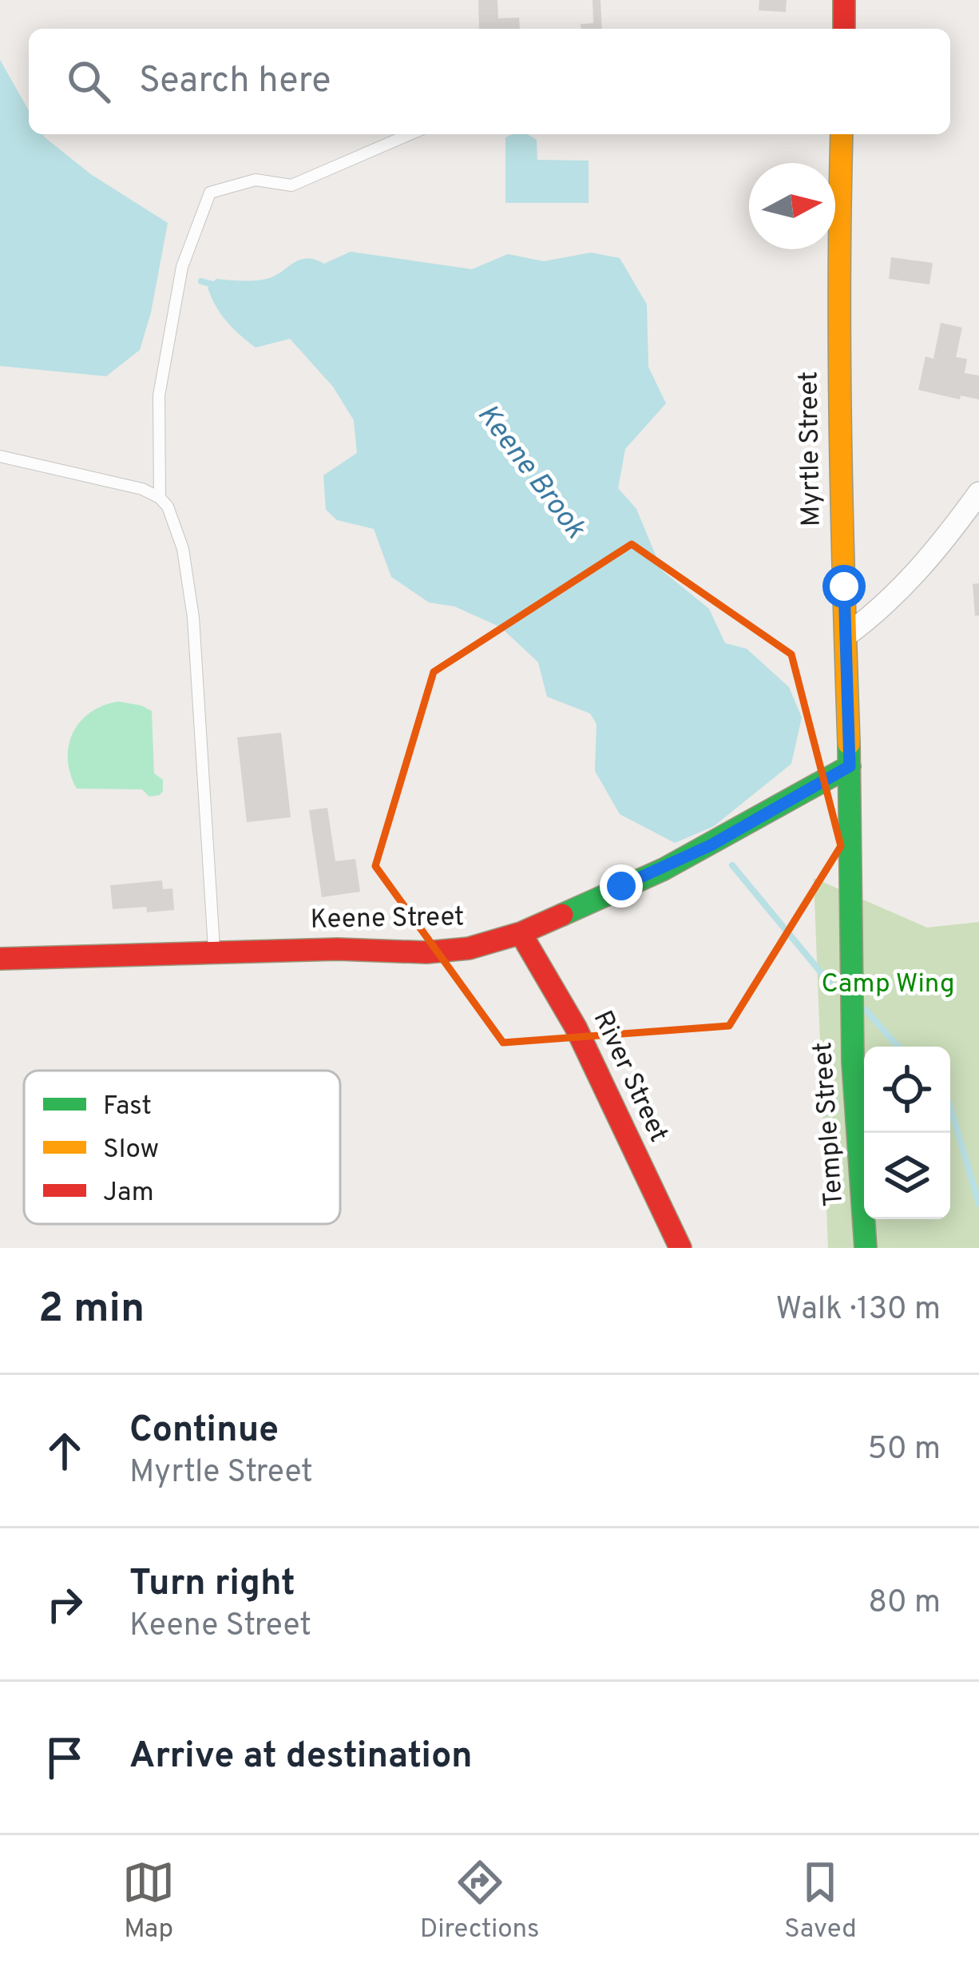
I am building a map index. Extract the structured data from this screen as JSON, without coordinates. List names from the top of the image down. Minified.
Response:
{"streets":{"street":["Myrtle Street","Keene Street","River Street","Temple Street"]},"crossings":[["Myrtle Street","Keene Street"],["Myrtle Street","Temple Street"],["Keene Street","River Street"],["Keene Street","Temple Street"]],"water":["Keene Brook"],"parks":["Camp Wing"],"legend":["Fast","Slow","Jam"],"north":"right","page":{"search":"Search here","heading":["2 min","Walk · 130 m"],"list":[["Continue","Myrtle Street","50 m"],["Turn right","Keene Street","80 m"],"Arrive at destination"],"nav":["Map","Directions","Saved"]}}
